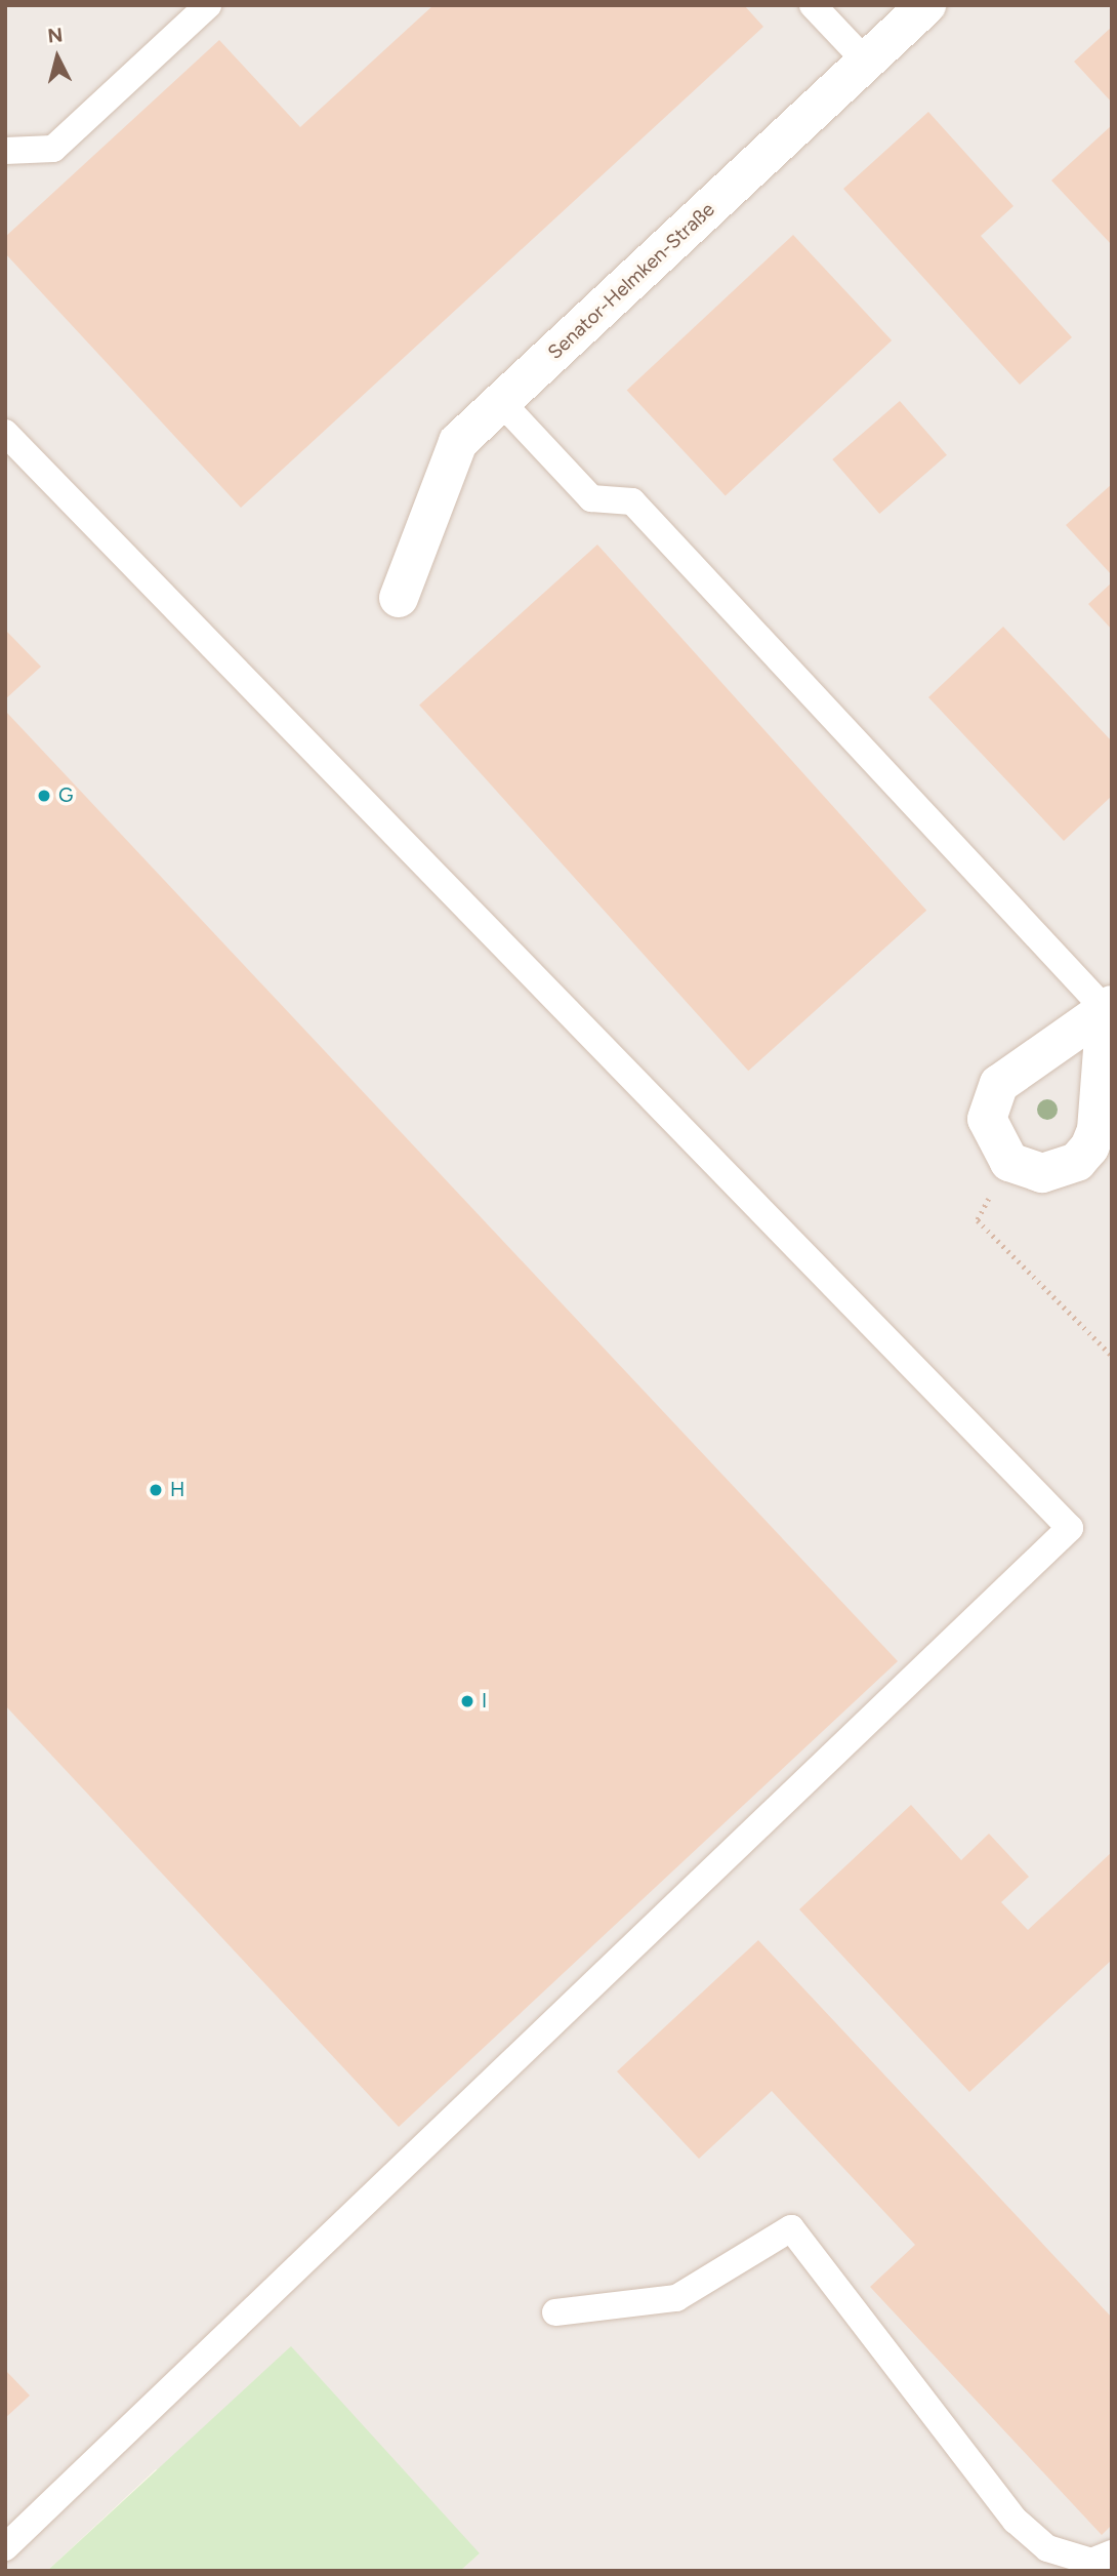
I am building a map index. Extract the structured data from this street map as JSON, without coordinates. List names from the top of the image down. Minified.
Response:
{"streets":{"street":["Senator-Helmken-Straße"]},"places":["G","H","I"],"north":"top"}
